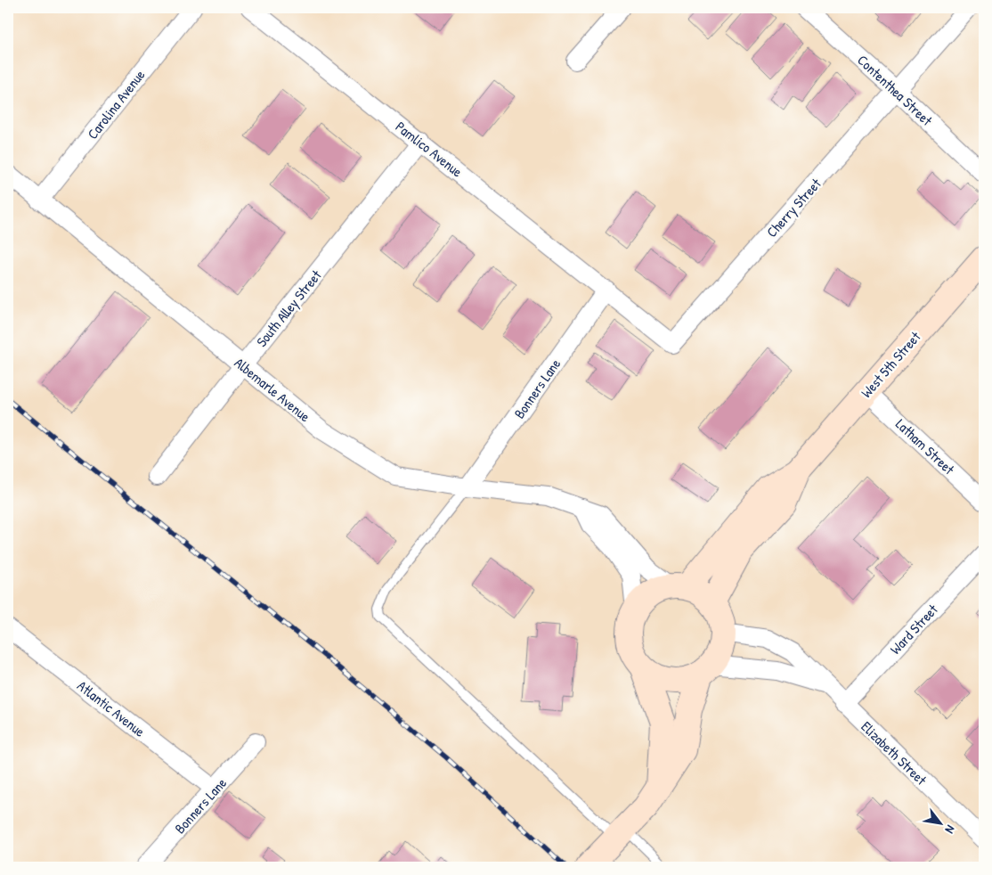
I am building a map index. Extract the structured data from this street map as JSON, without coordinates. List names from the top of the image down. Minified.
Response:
{"streets":{"main road":["West 5th Street"],"street":["Contenthea Street","Carolina Avenue","Pamlico Avenue","Cherry Street","South Alley Street","Bonners Lane","Albemarle Avenue","Latham Street","Ward Street","Atlantic Avenue","Elizabeth Street"]},"crossings":[["Contenthea Street","Cherry Street"],["Carolina Avenue","Albemarle Avenue"],["Pamlico Avenue","Cherry Street"],["Pamlico Avenue","South Alley Street"],["Pamlico Avenue","Bonners Lane"],["Cherry Street","Bonners Lane"],["South Alley Street","Albemarle Avenue"],["West 5th Street","Albemarle Avenue"],["West 5th Street","Latham Street"],["West 5th Street","Elizabeth Street"],["Bonners Lane","Albemarle Avenue"],["Bonners Lane","Atlantic Avenue"],["Albemarle Avenue","Elizabeth Street"],["Ward Street","Elizabeth Street"]],"north":"bottom right"}
